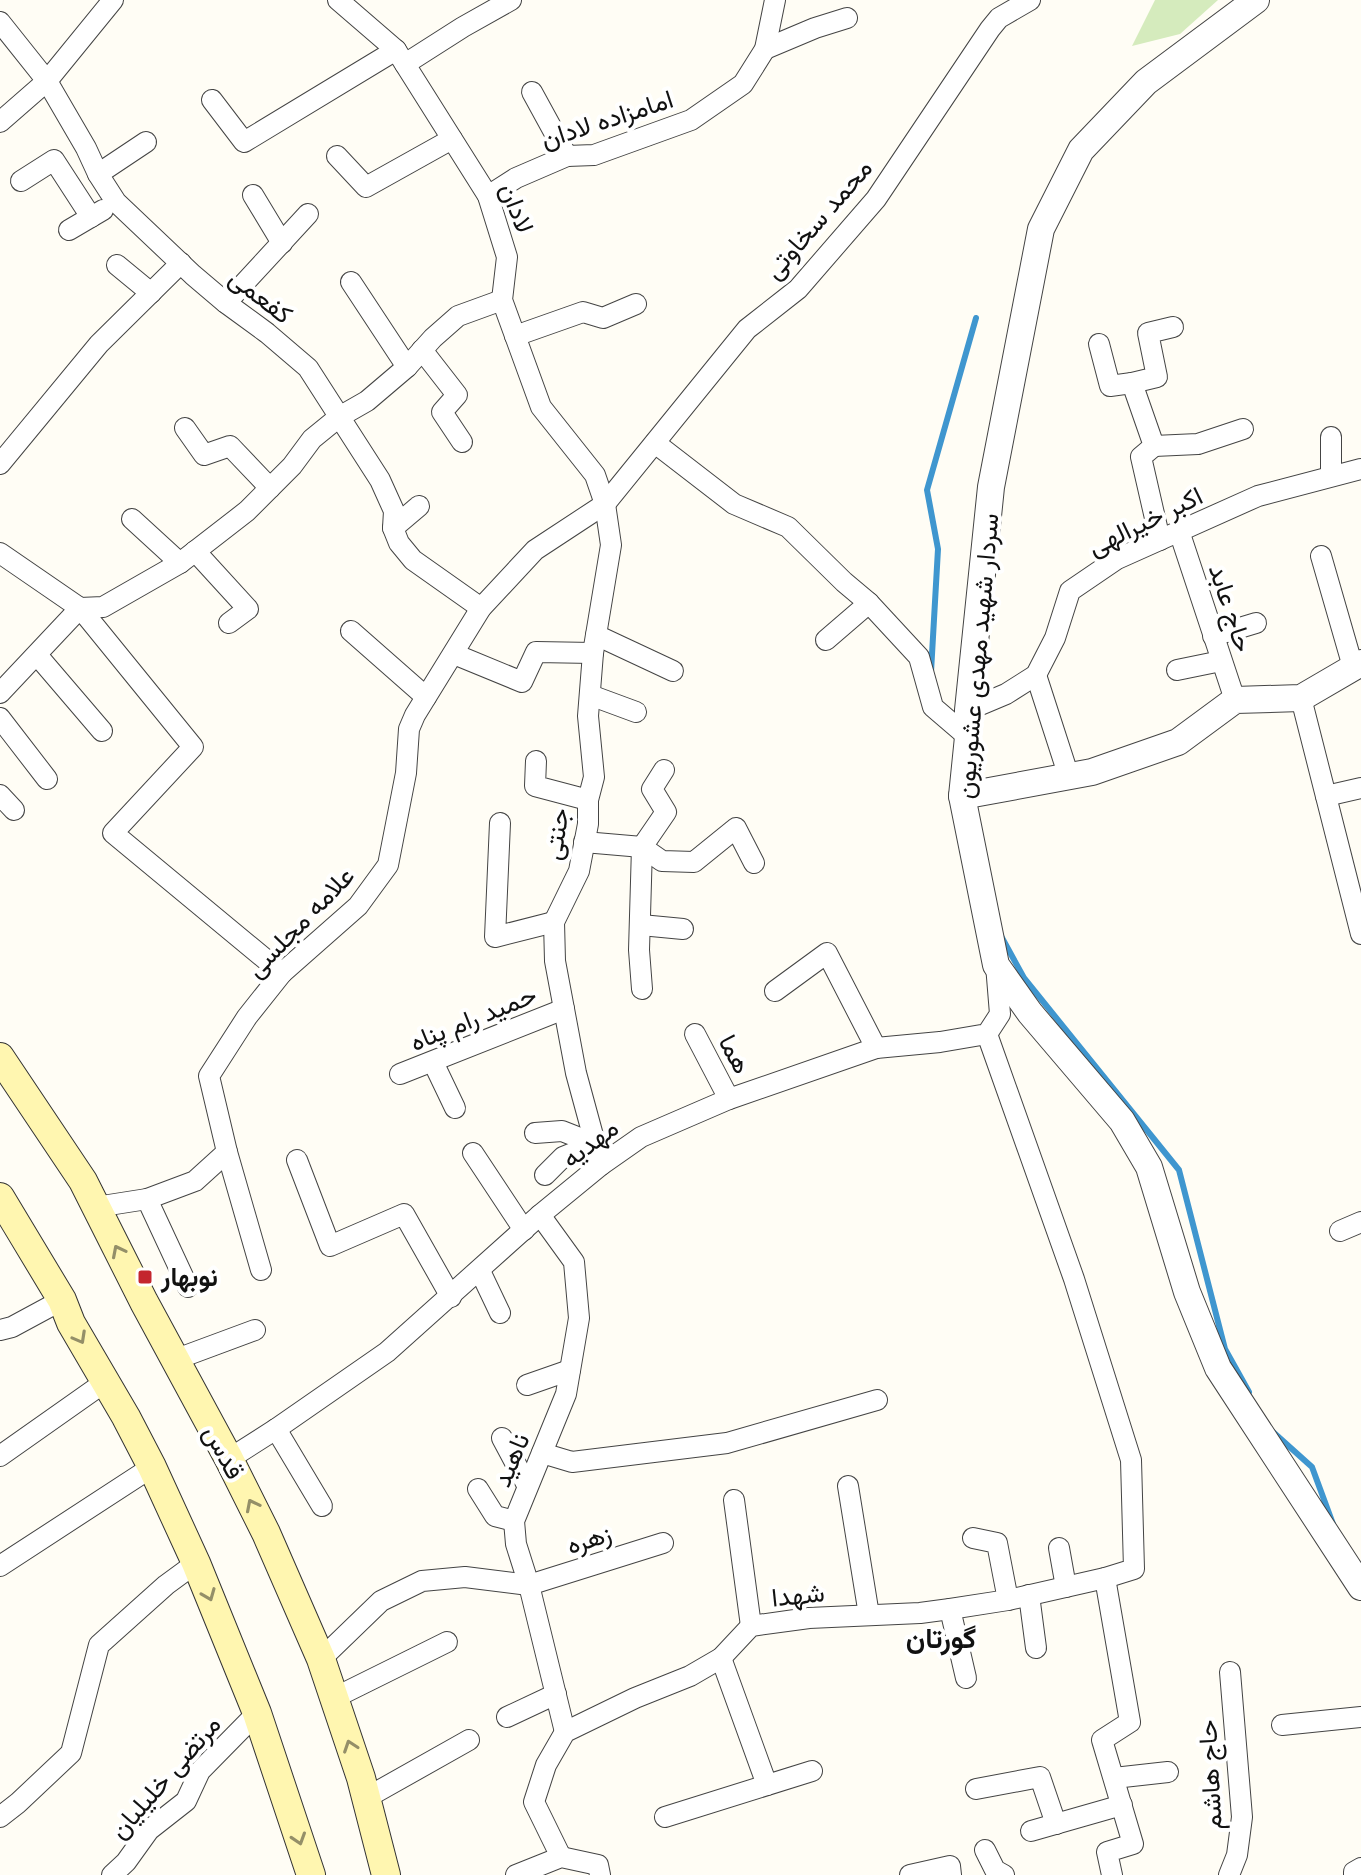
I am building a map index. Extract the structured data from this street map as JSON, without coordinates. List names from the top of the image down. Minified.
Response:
{"streets":{"main road":["قدس"],"street":["امامزاده لادان","لادان","محمد سخاوتی","کفعمی","اکبر خیرالهی","حاج عابد","سردار شهید مهدی عشوریون","جنتی","علامه مجلسی","حمید رام پناه","هما","مهدیه","ناهید","زهره","شهدا","حاج هاشم","مرتضی خلیلیان"]},"crossings":[["امامزاده لادان","لادان"],["لادان","محمد سخاوتی"],["لادان","جنتی"],["لادان","علامه مجلسی"],["محمد سخاوتی","جنتی"],["محمد سخاوتی","علامه مجلسی"],["کفعمی","علامه مجلسی"],["اکبر خیرالهی","حاج عابد"],["جنتی","علامه مجلسی"],["جنتی","حمید رام پناه"],["جنتی","مهدیه"],["هما","مهدیه"],["مهدیه","قدس"],["مهدیه","ناهید"],["مهدیه","شهدا"],["ناهید","زهره"],["ناهید","شهدا"]],"districts":["گورتان"],"places":{"transit":["نوبهار"]}}
